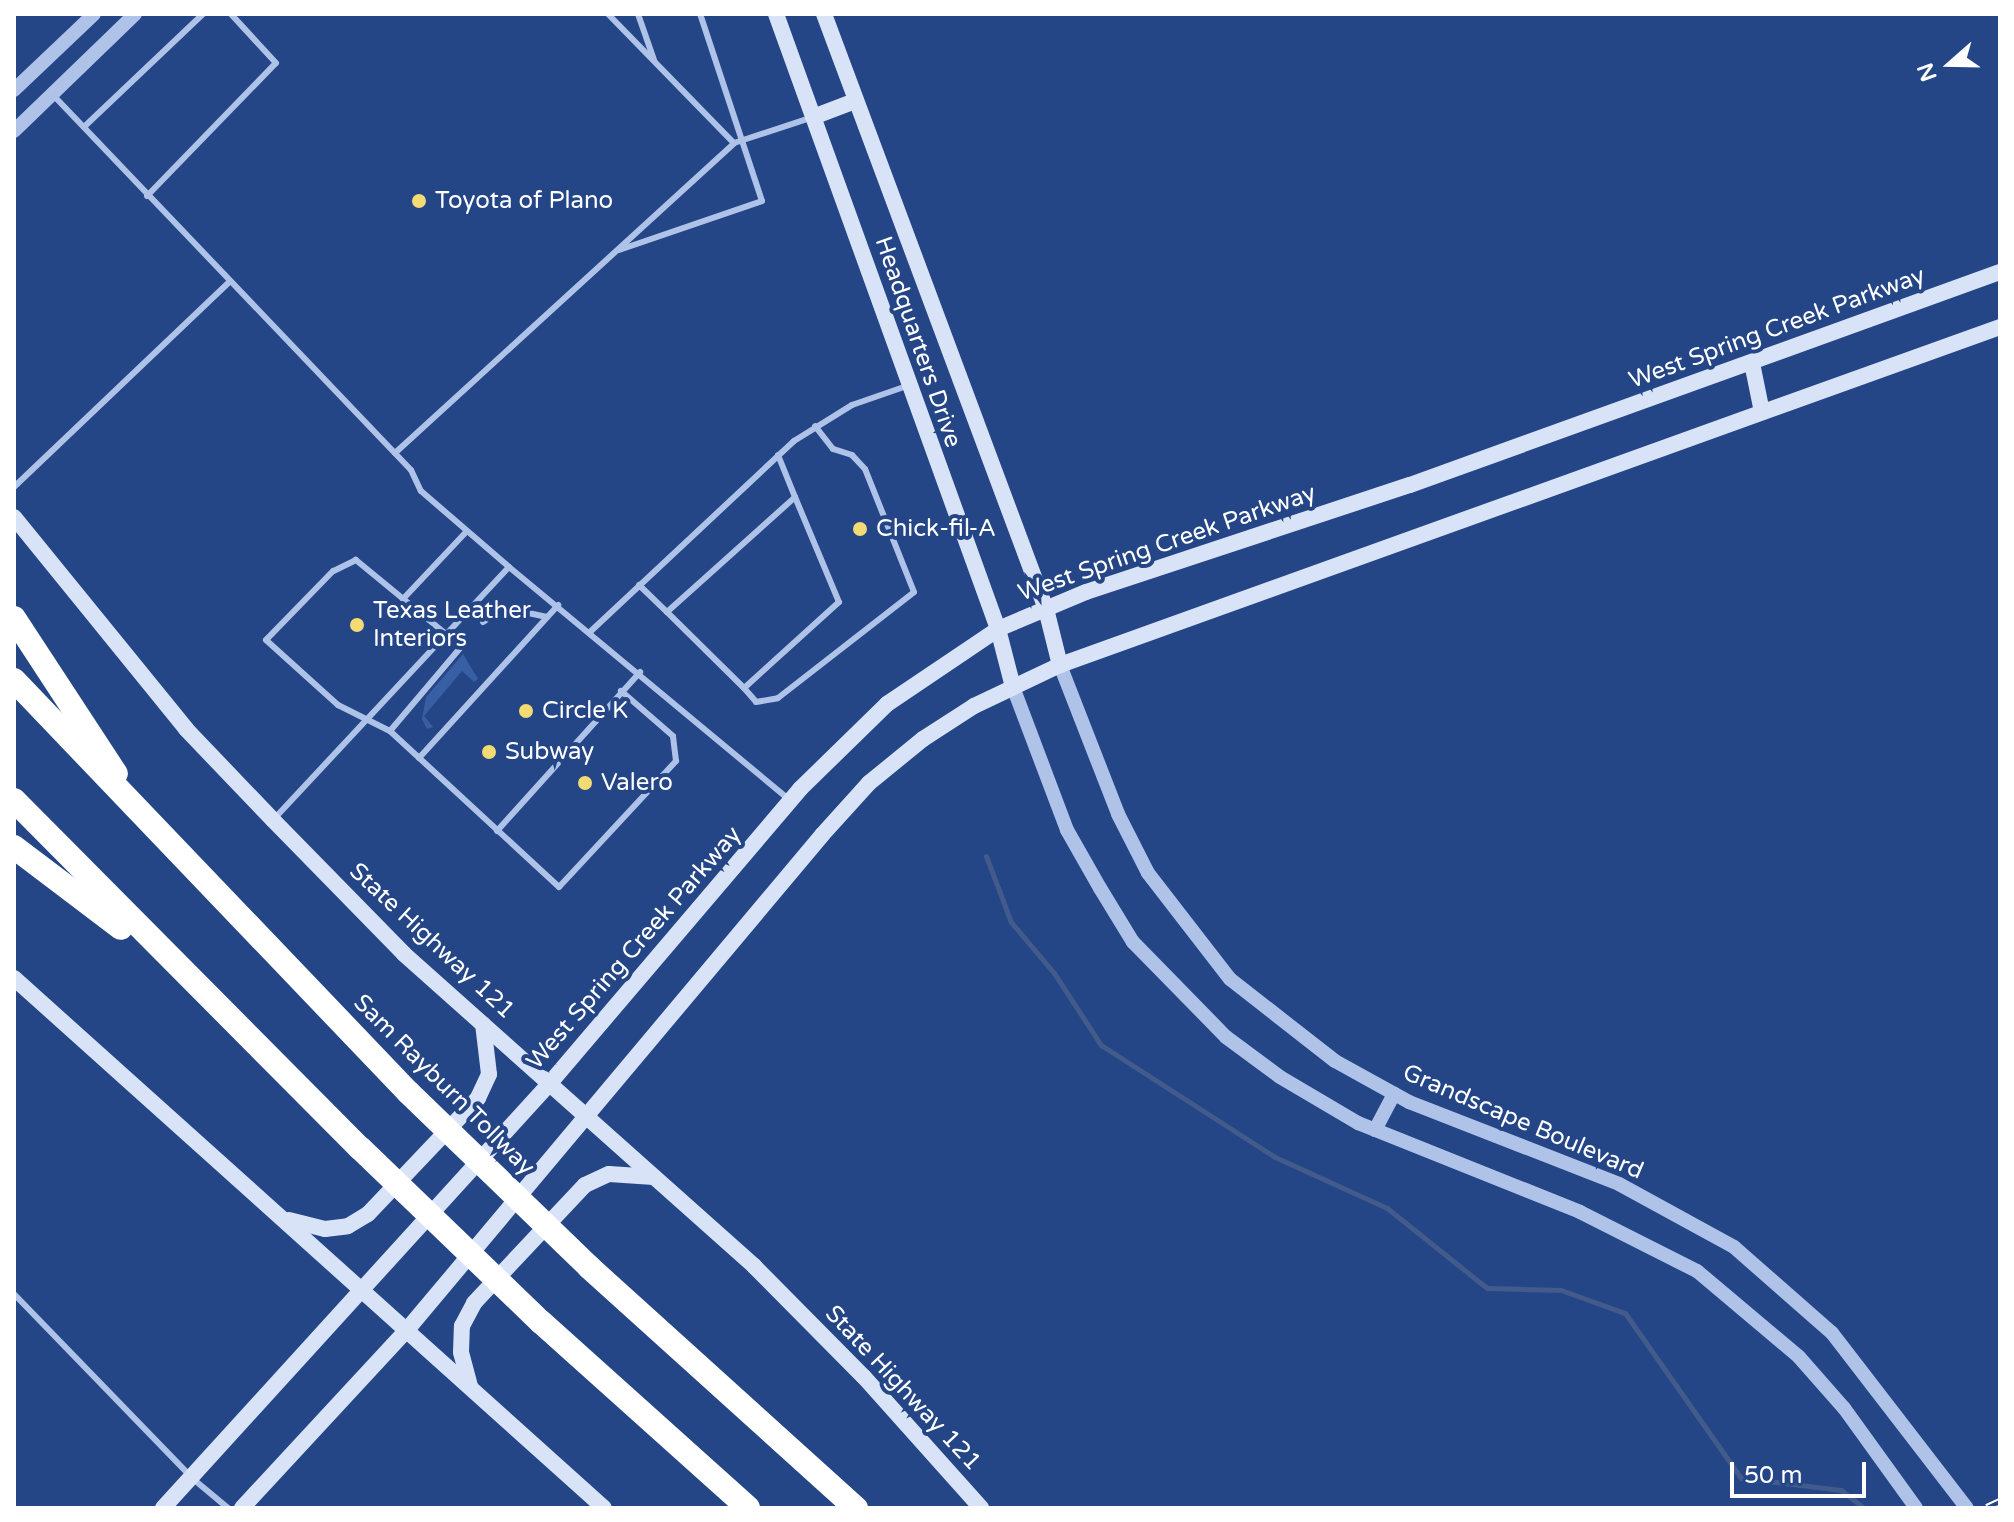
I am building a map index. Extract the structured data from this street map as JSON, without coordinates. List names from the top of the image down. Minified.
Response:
{"streets":{"highway":["Sam Rayburn Tollway"],"main road":["West Spring Creek Parkway","Headquarters Drive","State Highway 121"],"street":["Grandscape Boulevard"]},"crossings":[["West Spring Creek Parkway","Headquarters Drive"],["West Spring Creek Parkway","State Highway 121"],["Headquarters Drive","Grandscape Boulevard"]],"places":["Toyota of Plano","Chick-fil-A","Texas Leather Interiors","Circle K","Subway","Valero"],"scale_bar":"50 m","north":"left"}
